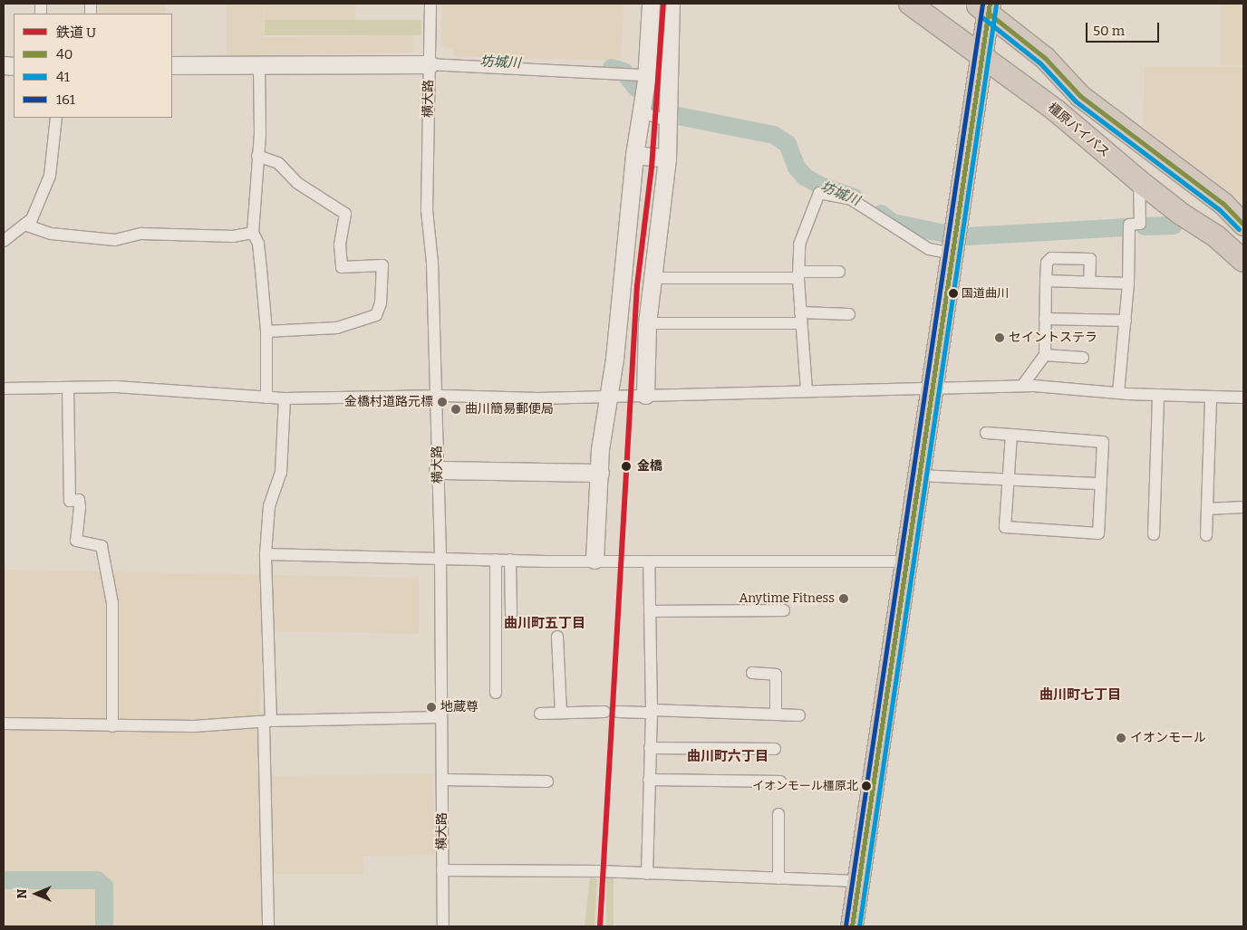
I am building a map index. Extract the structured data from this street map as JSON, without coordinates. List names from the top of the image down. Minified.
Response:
{"streets":{"highway":["橿原バイパス"],"street":["横大路"]},"districts":["曲川町五丁目","曲川町七丁目","曲川町六丁目"],"water":["坊城川"],"places":["国道曲川","セイントステラ","金橋村道路元標","曲川簡易郵便局","金橋","Anytime Fitness","地蔵尊","イオンモール","イオンモール橿原北"],"lines":["rail line U","transit line 40","transit line 161","transit line 41"],"legend":["鉄道 U","40","41","161"],"scale_bar":"50 m","north":"left"}
